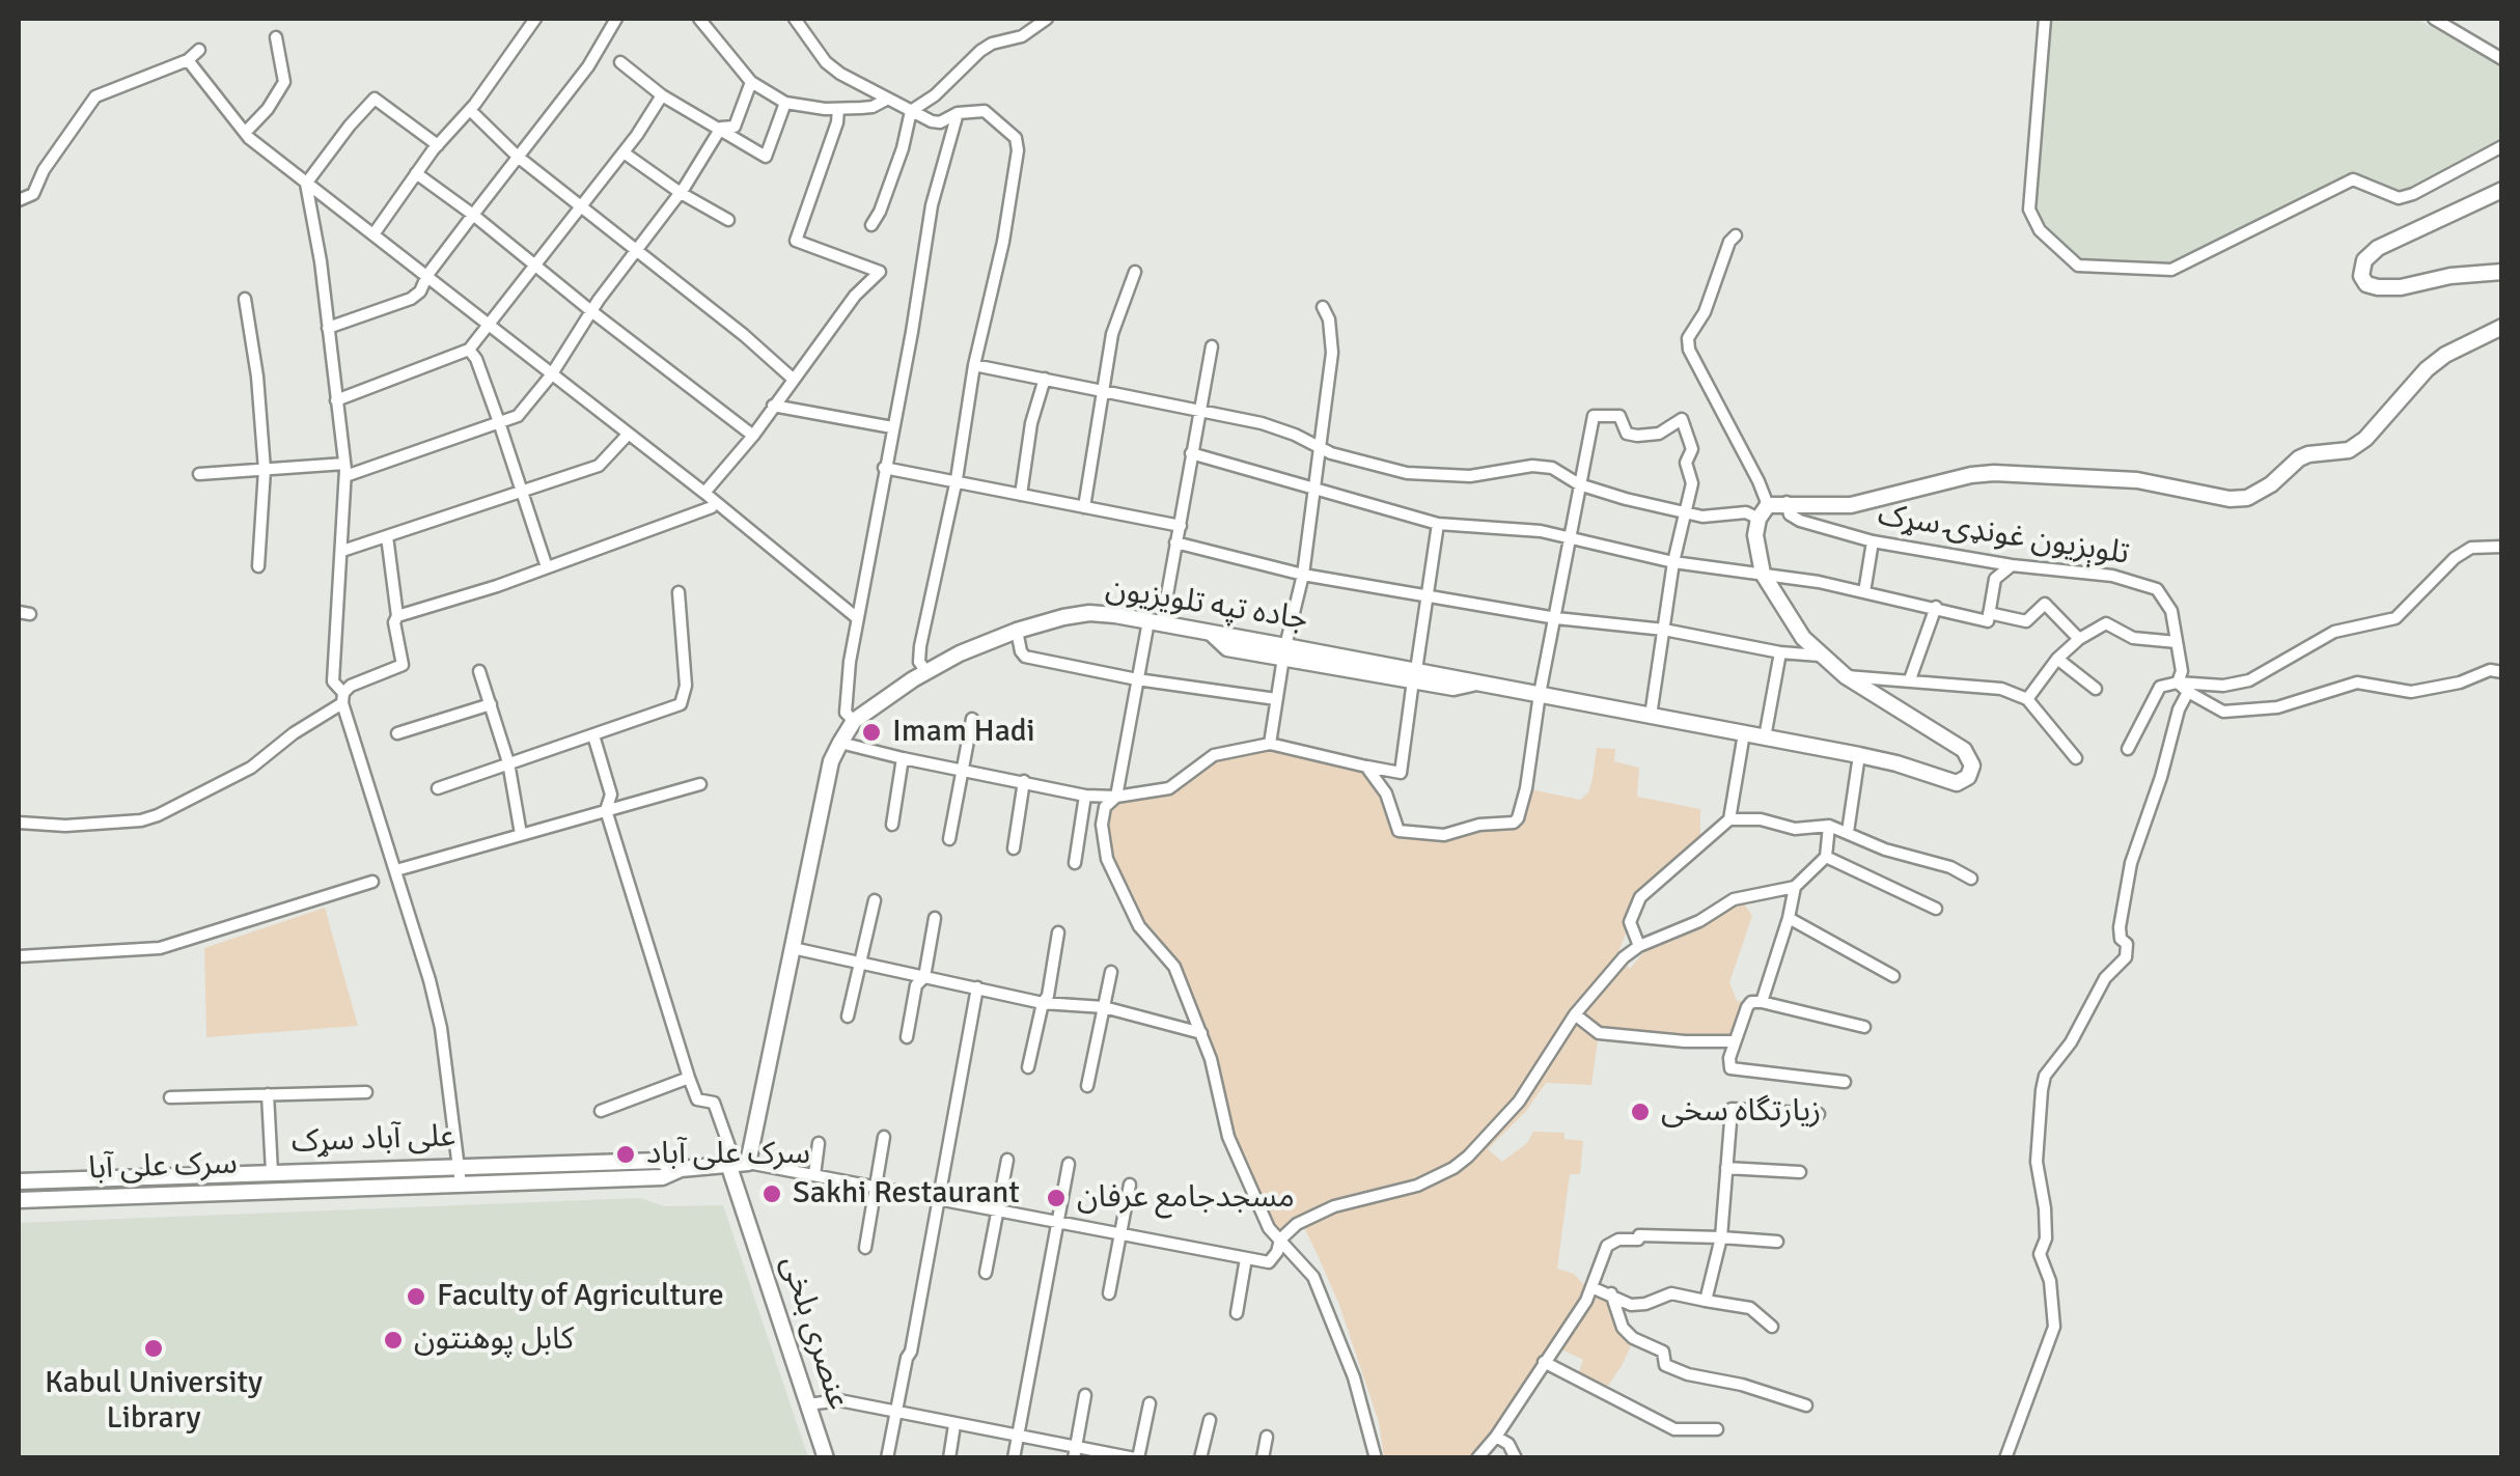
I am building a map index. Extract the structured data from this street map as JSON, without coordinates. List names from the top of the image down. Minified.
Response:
{"streets":{"street":["تلوېزيون غونډۍ سړک","جاده تپه تلویزیون","علی آباد سړک","سرک علی آبا","عنصری بلخی"]},"crossings":[["جاده تپه تلویزیون","علی آباد سړک"],["علی آباد سړک","سرک علی آبا"],["علی آباد سړک","عنصری بلخی"]],"places":["Imam Hadi","زیارتگاه سخی","سرک علی آباد","Sakhi Restaurant","مسجدجامع عرفان","Faculty of Agriculture","کابل پوهنتون","Kabul University Library"]}
